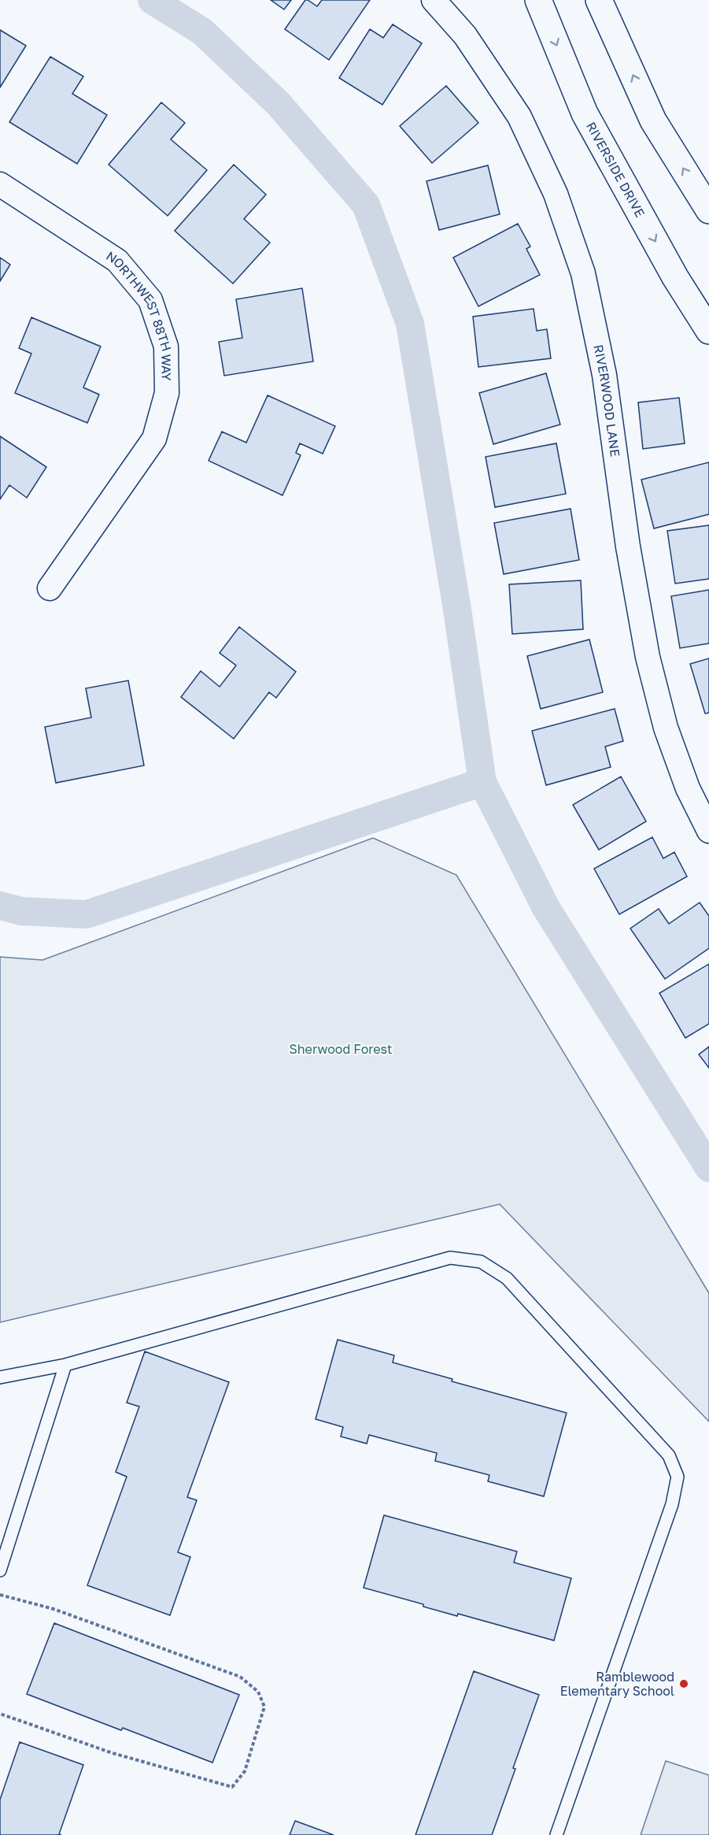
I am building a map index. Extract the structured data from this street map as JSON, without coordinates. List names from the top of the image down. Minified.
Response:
{"streets":{"street":["RIVERSIDE DRIVE","NORTHWEST 88TH WAY","RIVERWOOD LANE"]},"parks":["Sherwood Forest"],"places":["Ramblewood Elementary School"]}
